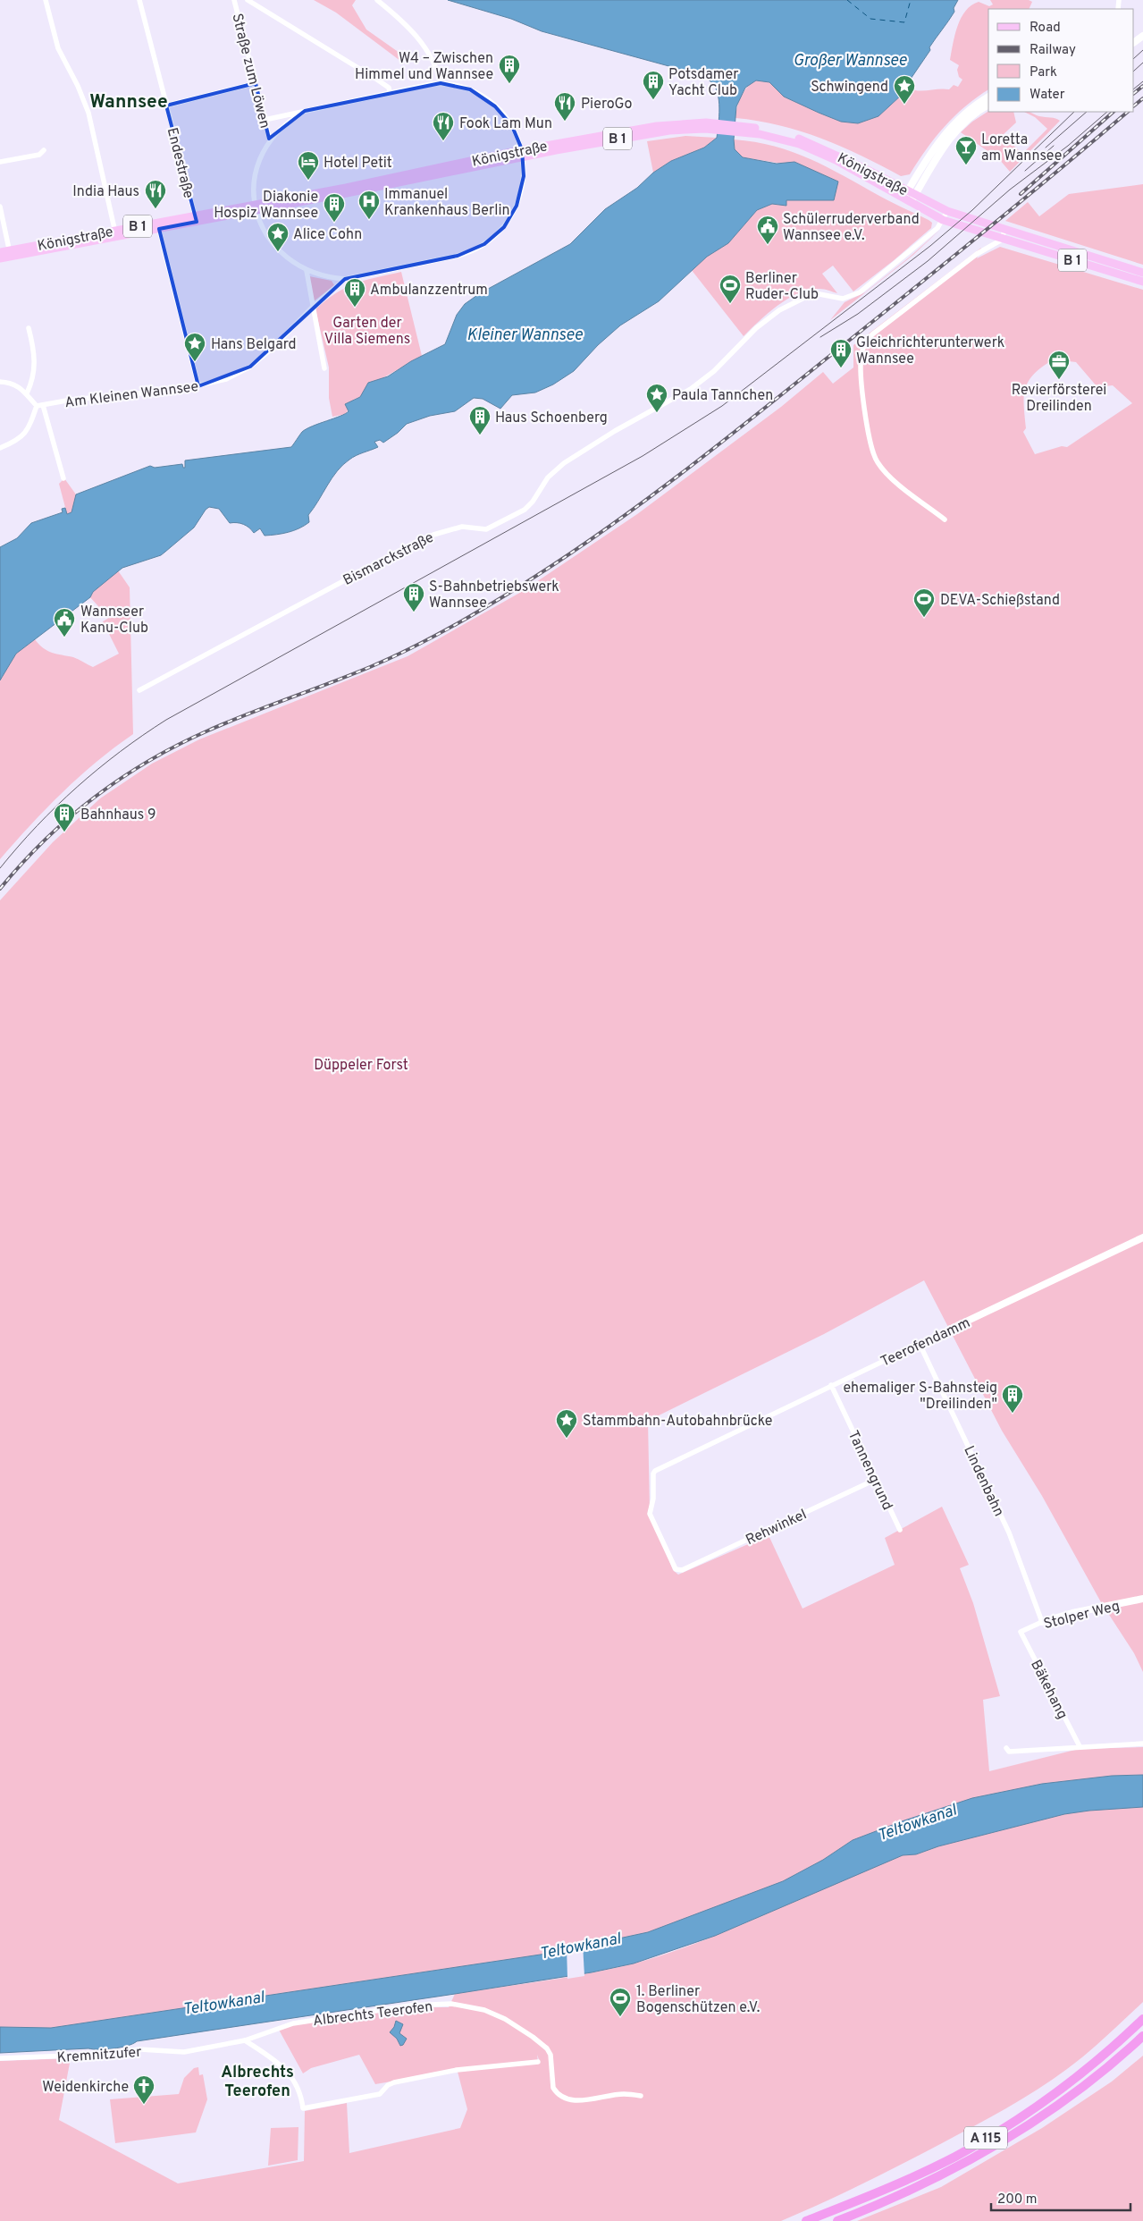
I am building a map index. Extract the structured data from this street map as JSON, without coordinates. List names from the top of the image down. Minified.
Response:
{"streets":{"highway":["A 115"],"main road":["B 1","Königstraße"],"street":["Straße zum Löwen","Endestraße","Am Kleinen Wannsee","Bismarckstraße","Teerofendamm","Tannengrund","Lindenbahn","Rehwinkel","Stolper Weg","Bäkehang","Albrechts Teerofen","Kremnitzufer"]},"crossings":[["B 1","Königstraße"],["Königstraße","Endestraße"],["Königstraße","Am Kleinen Wannsee"],["Königstraße","Bismarckstraße"],["Teerofendamm","Tannengrund"],["Teerofendamm","Lindenbahn"],["Teerofendamm","Rehwinkel"],["Tannengrund","Rehwinkel"],["Lindenbahn","Stolper Weg"],["Stolper Weg","Bäkehang"],["Albrechts Teerofen","Kremnitzufer"]],"districts":["Wannsee","Albrechts Teerofen"],"water":["Großer Wannsee","Kleiner Wannsee","Teltowkanal"],"parks":["Garten der Villa Siemens","Düppeler Forst"],"places":{"building":["W4 – Zwischen Himmel und Wannsee","Potsdamer Yacht Club","Diakonie Hospiz Wannsee","Ambulanzzentrum","Gleichrichterunterwerk Wannsee","Haus Schoenberg","S-Bahnbetriebswerk Wannsee","Bahnhaus 9","ehemaliger S-Bahnsteig \"Dreilinden\""],"place":["Schwingend","Alice Cohn","Hans Belgard","Paula Tannchen","Stammbahn-Autobahnbrücke"],"restaurant":["PieroGo","Fook Lam Mun","India Haus"],"bar":["Loretta am Wannsee"],"hotel":["Hotel Petit"],"hospital":["Immanuel Krankenhaus Berlin"],"public building":["Schülerruderverband Wannsee e.V.","Wannseer Kanu-Club"],"sports":["Berliner Ruder-Club","DEVA-Schießstand","1. Berliner Bogenschützen e.V."],"office":["Revierförsterei Dreilinden"],"church":["Weidenkirche"]},"legend":["Road","Railway","Park","Water"],"scale_bar":"200 m"}
